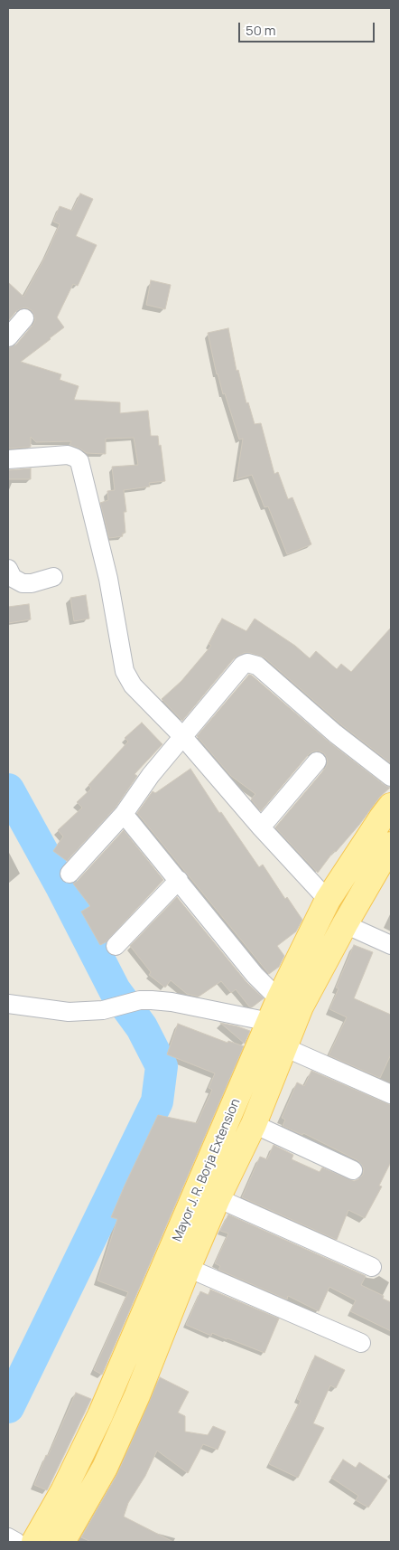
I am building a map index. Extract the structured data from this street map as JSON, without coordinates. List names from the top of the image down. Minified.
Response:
{"streets":{"main road":["Mayor J. R. Borja Extension"]},"scale_bar":"50 m"}
